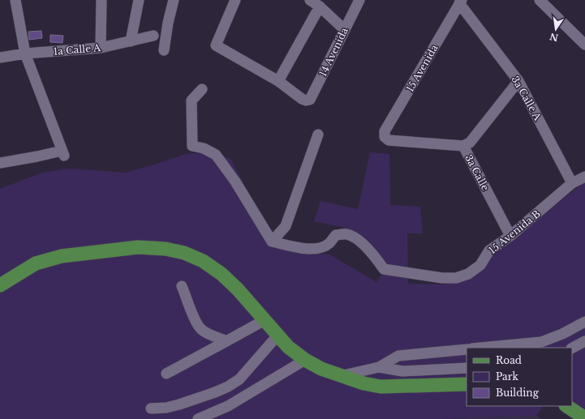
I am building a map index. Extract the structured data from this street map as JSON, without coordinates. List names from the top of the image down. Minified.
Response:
{"streets":{"street":["1a Calle A","14 Avenida","15 Avenida","3a Calle A","3a Calle","15 Avenida B"]},"crossings":[["15 Avenida","3a Calle A"],["15 Avenida","3a Calle"],["3a Calle A","15 Avenida B"],["3a Calle","15 Avenida B"]],"legend":["Road","Park","Building"],"north":"bottom"}
